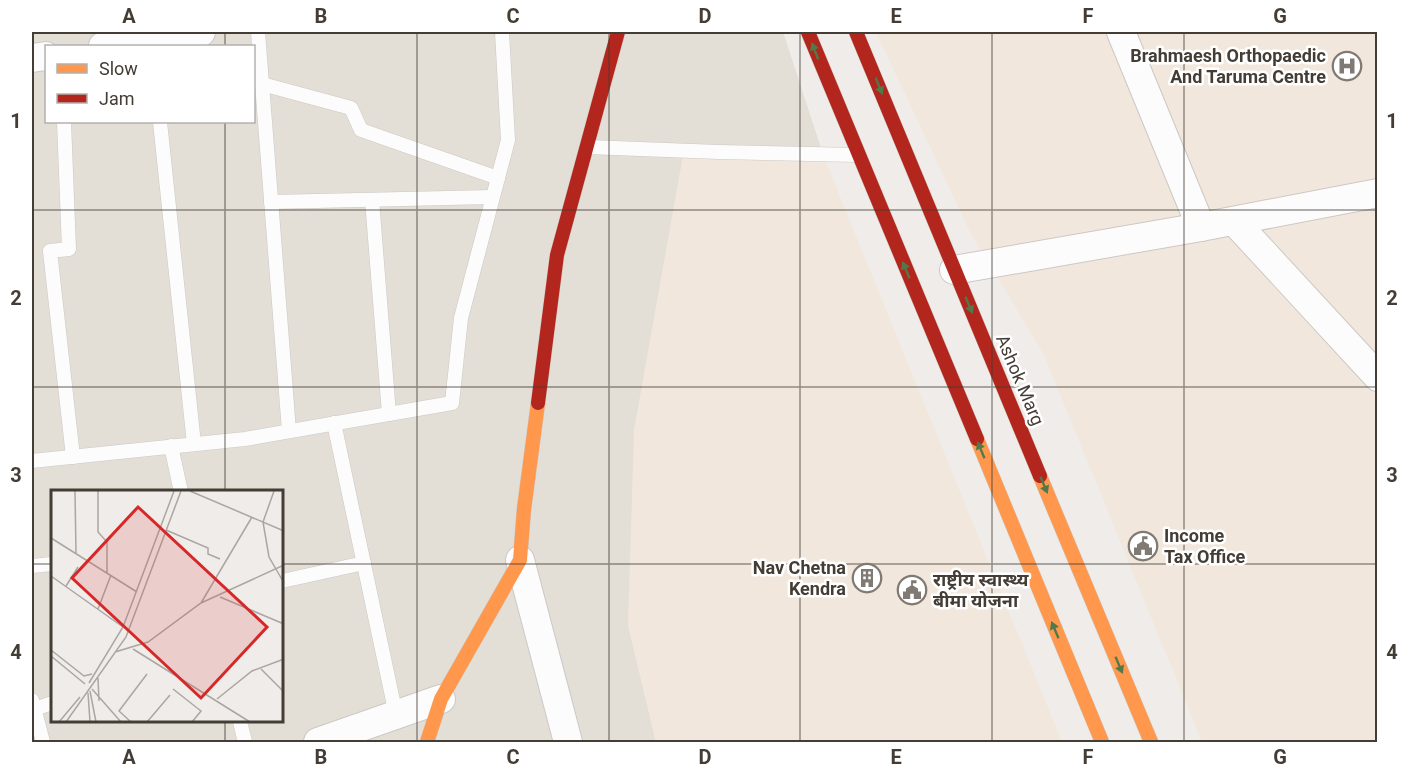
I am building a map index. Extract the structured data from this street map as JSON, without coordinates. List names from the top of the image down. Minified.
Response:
{"streets":{"main road":["Ashok Marg"]},"places":{"hospital":["Brahmaesh Orthopaedic And Taruma Centre"],"public building":["Income Tax Office","राष्ट्रीय स्वास्थ्य बीमा योजना"],"building":["Nav Chetna Kendra"]},"legend":["Slow","Jam"],"grid":{"columns":["A","B","C","D","E","F","G"],"rows":["1","2","3","4"]}}
